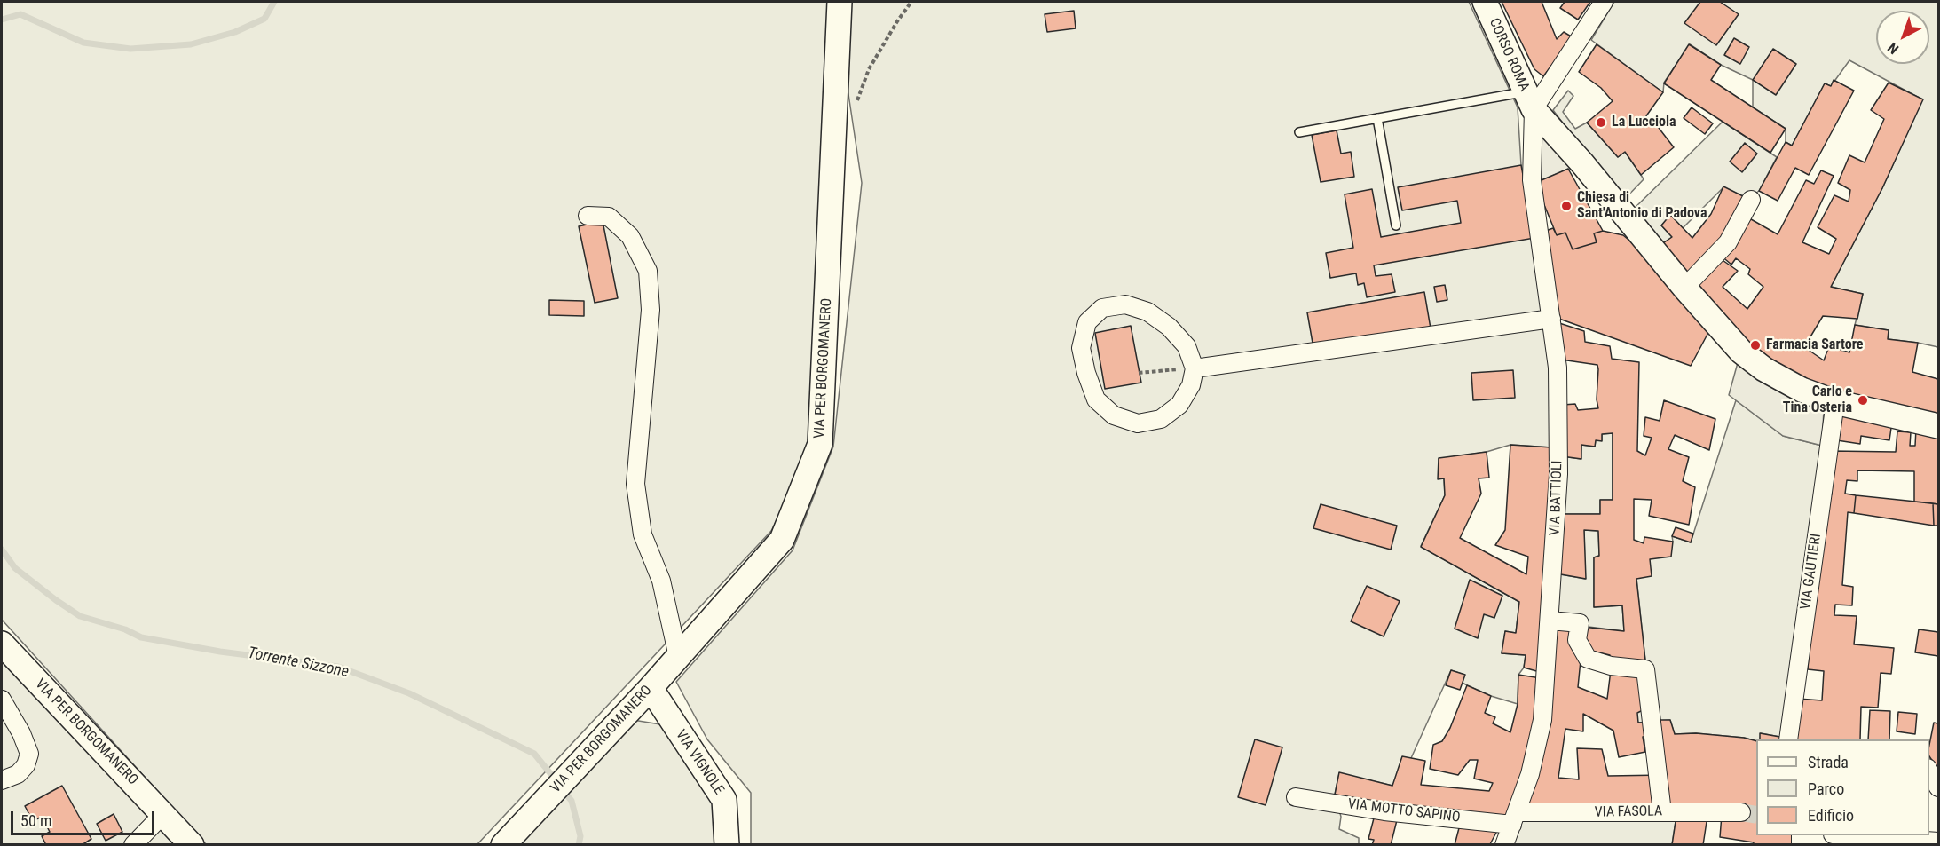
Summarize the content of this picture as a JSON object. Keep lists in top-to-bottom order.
{
  "streets": {
    "main road": ["CORSO ROMA", "VIA PER BORGOMANERO", "VIA VIGNOLE"],
    "street": [
      "VIA BATTIOLI",
      "VIA GAUTIERI",
      "VIA MOTTO SAPINO",
      "VIA FASOLA"
    ]
  },
  "crossings": [
    ["CORSO ROMA", "VIA BATTIOLI"],
    ["CORSO ROMA", "VIA GAUTIERI"],
    ["VIA PER BORGOMANERO", "VIA VIGNOLE"],
    ["VIA BATTIOLI", "VIA MOTTO SAPINO"],
    ["VIA BATTIOLI", "VIA FASOLA"],
    ["VIA MOTTO SAPINO", "VIA FASOLA"]
  ],
  "water": ["Torrente Sizzone"],
  "places": [
    "La Lucciola",
    "Chiesa di Sant'Antonio di Padova",
    "Farmacia Sartore",
    "Carlo e Tina Osteria"
  ],
  "legend": ["Strada", "Parco", "Edificio"],
  "scale_bar": "50 m",
  "north": "bottom left"
}
